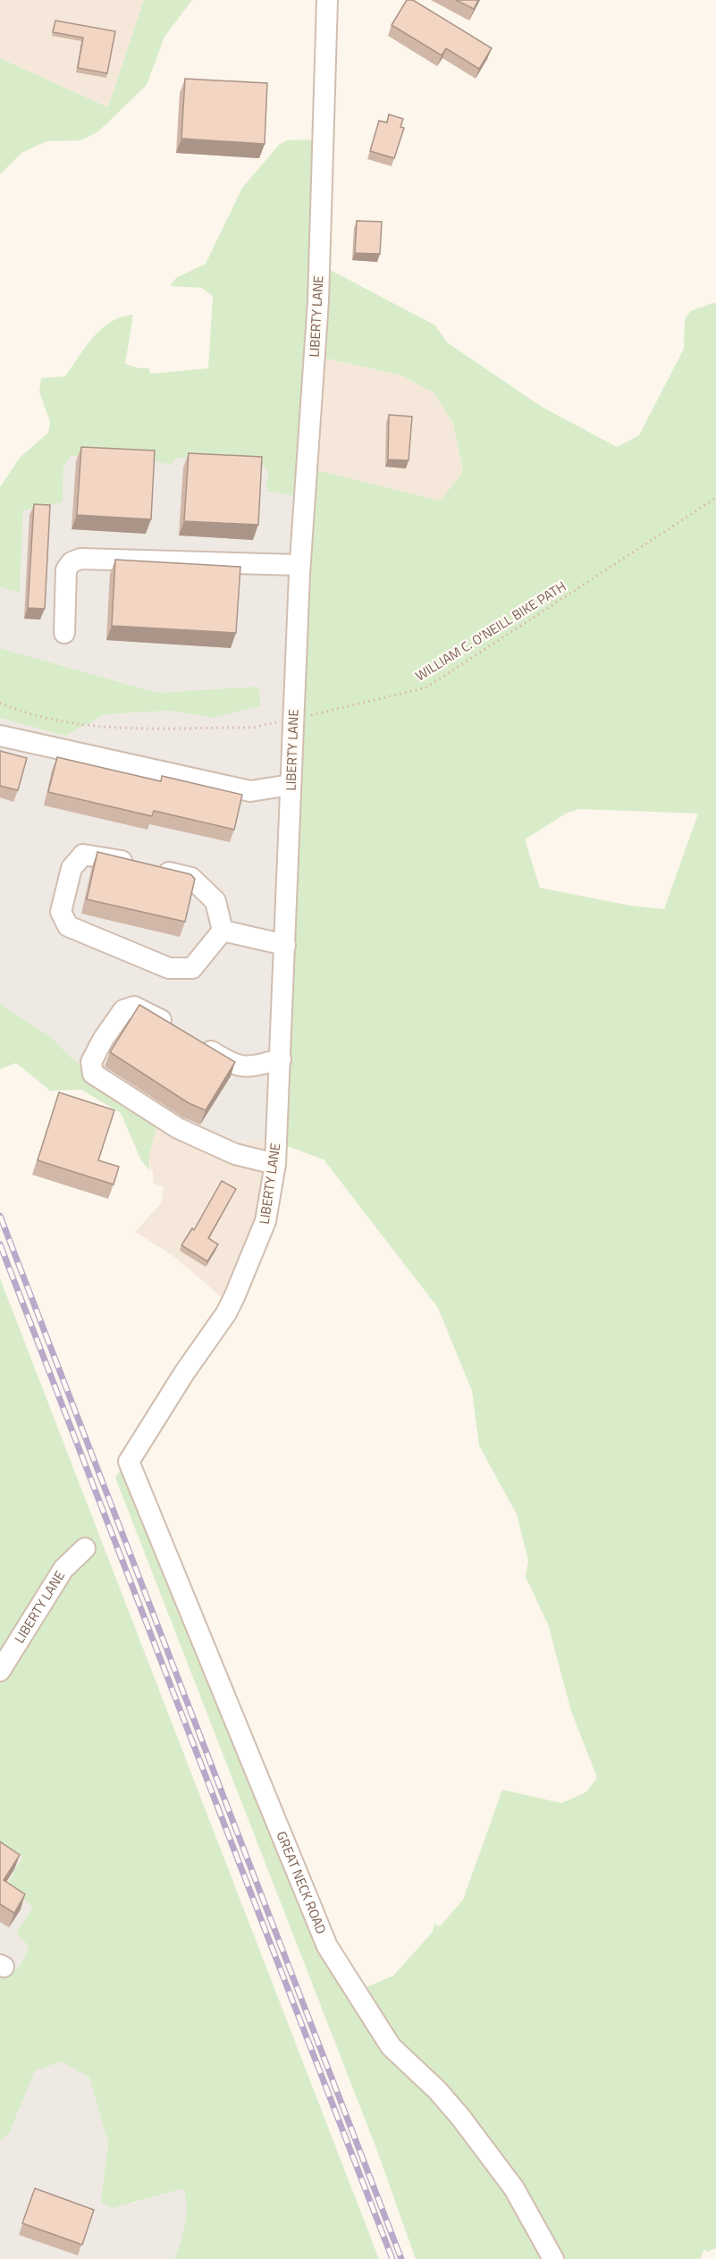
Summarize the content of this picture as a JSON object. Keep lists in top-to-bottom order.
{
  "streets": {
    "street": ["LIBERTY LANE", "GREAT NECK ROAD"],
    "path": ["WILLIAM C. O'NEILL BIKE PATH"]
  },
  "crossings": [
    ["LIBERTY LANE", "WILLIAM C. O'NEILL BIKE PATH"],
    ["LIBERTY LANE", "GREAT NECK ROAD"]
  ]
}
